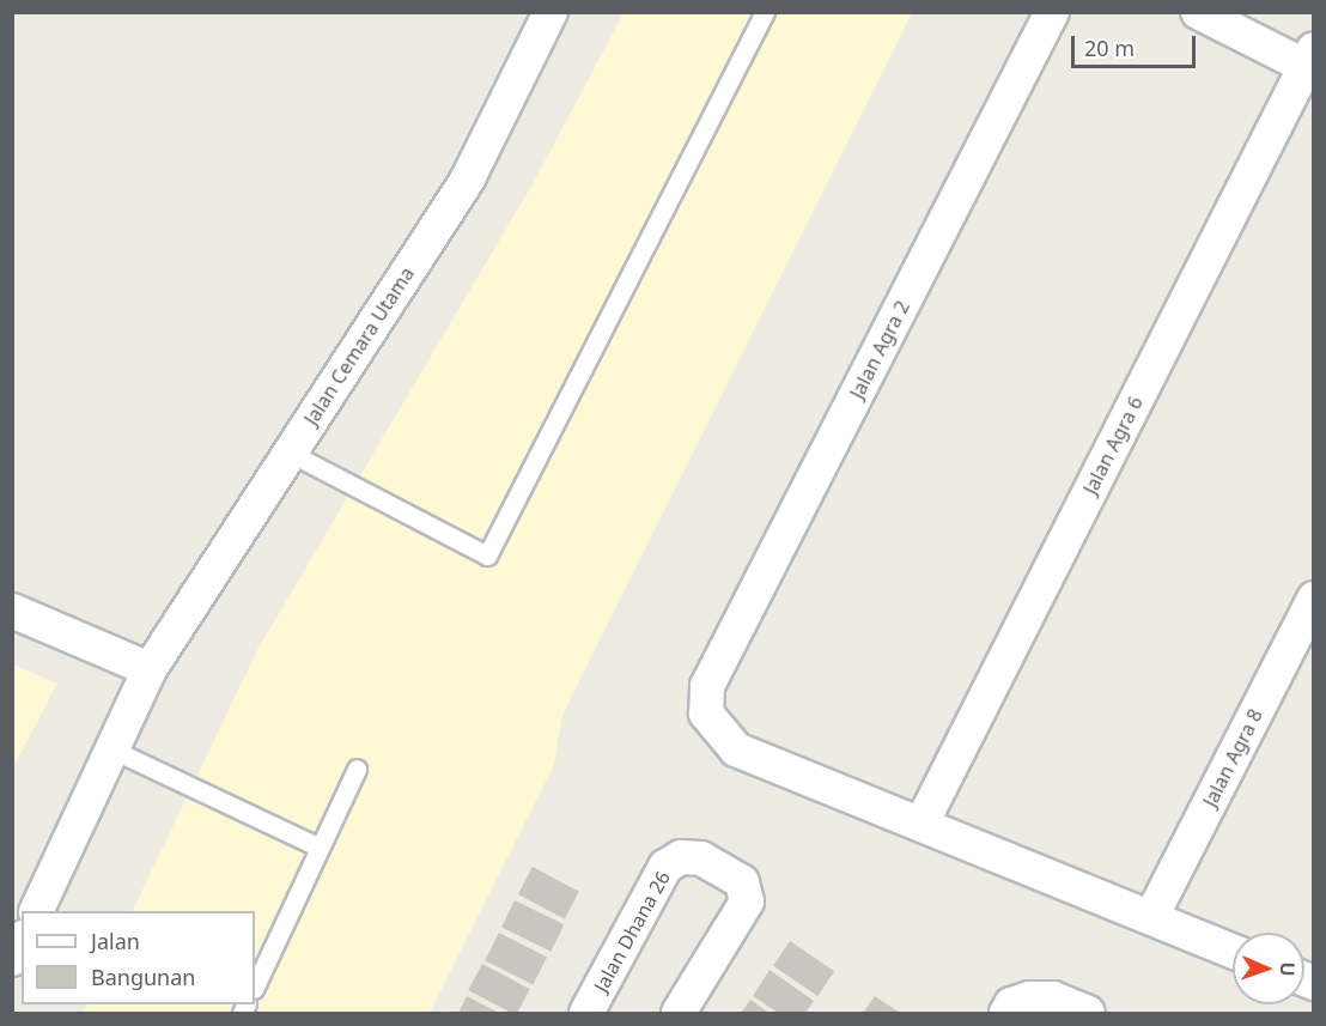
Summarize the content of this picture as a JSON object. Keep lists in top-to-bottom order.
{
  "streets": {
    "street": [
      "Jalan Cemara Utama",
      "Jalan Agra 2",
      "Jalan Agra 6",
      "Jalan Agra 8",
      "Jalan Dhana 26"
    ]
  },
  "crossings": [
    ["Jalan Agra 2", "Jalan Agra 6"]
  ],
  "legend": ["Jalan", "Bangunan"],
  "scale_bar": "20 m",
  "north": "right"
}
